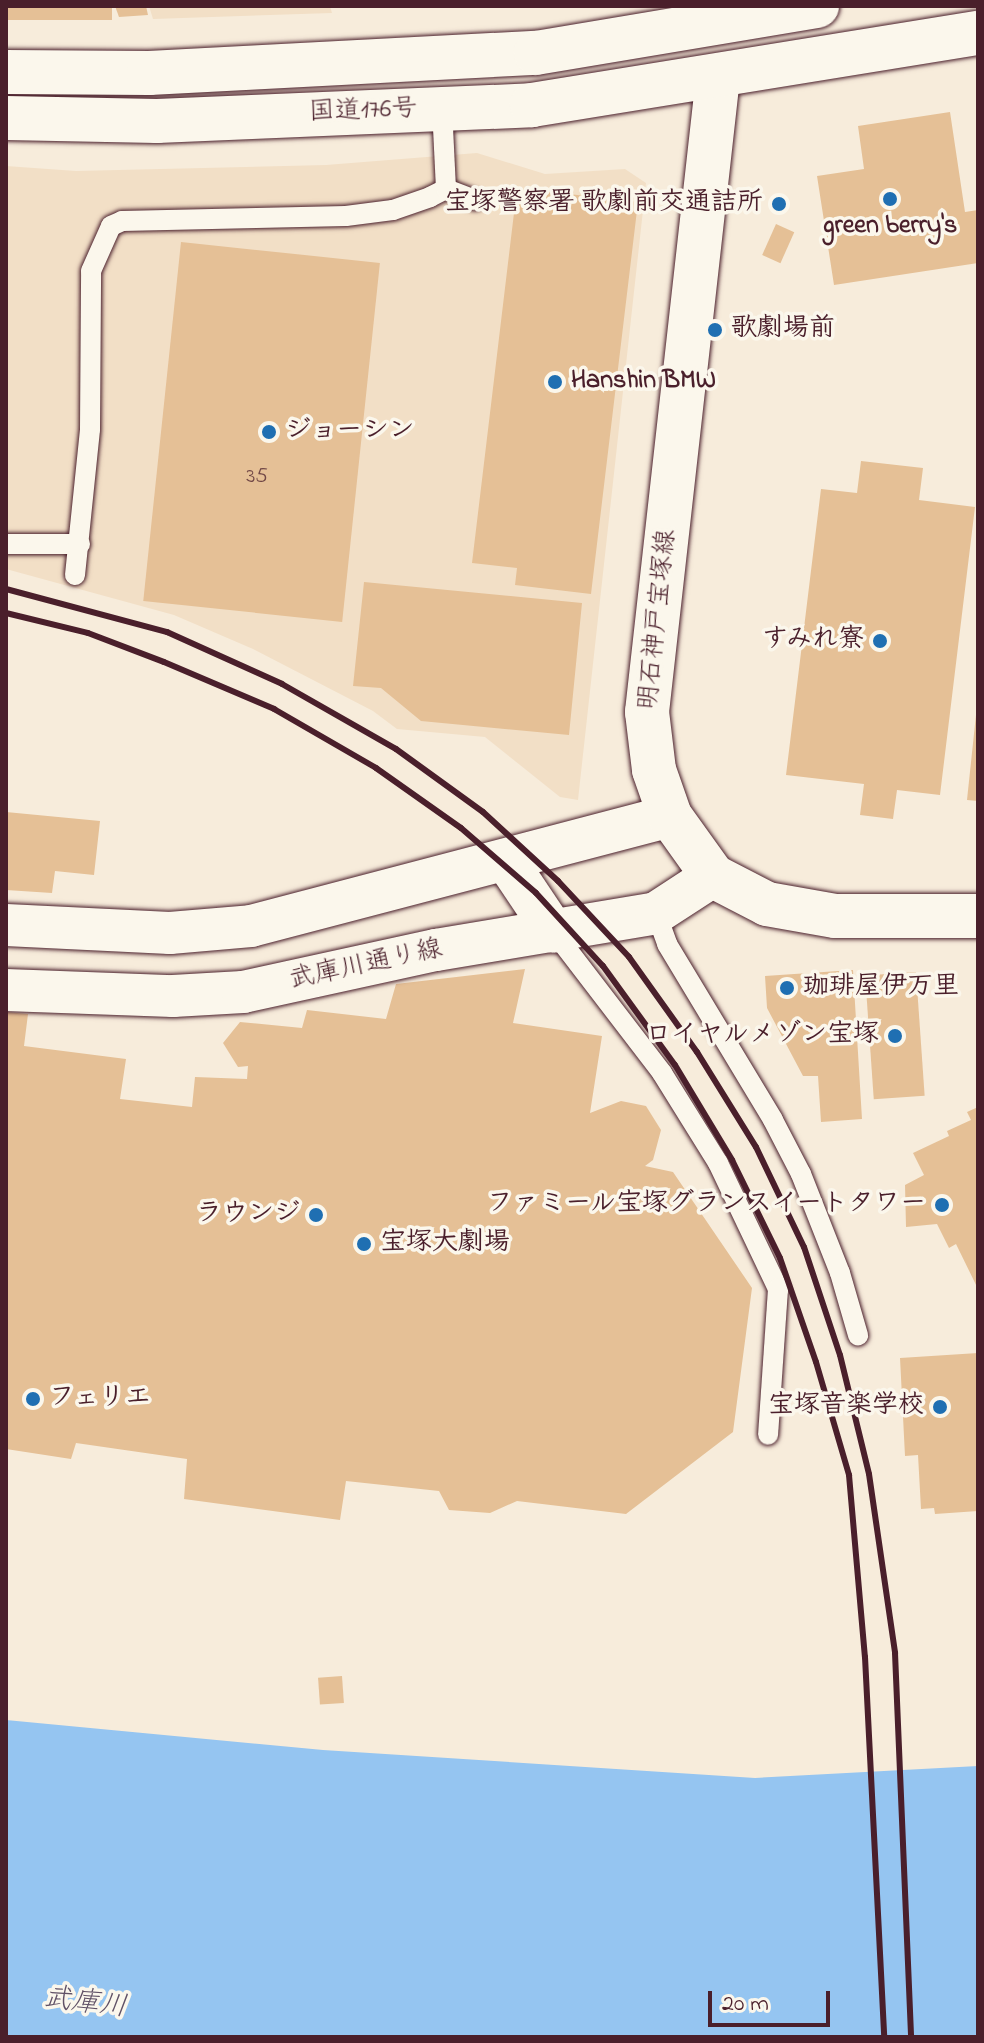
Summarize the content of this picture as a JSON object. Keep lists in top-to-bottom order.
{
  "streets": {
    "main road": ["国道176号", "明石神戸宝塚線"],
    "street": ["武庫川通り線"]
  },
  "crossings": [
    ["国道176号", "明石神戸宝塚線"],
    ["明石神戸宝塚線", "武庫川通り線"]
  ],
  "water": ["武庫川"],
  "places": [
    "green berry's",
    "宝塚警察署 歌劇前交通詰所",
    "歌劇場前",
    "Hanshin BMW",
    "ジョーシン",
    "すみれ寮",
    "珈琲屋伊万里",
    "ロイヤルメゾン宝塚",
    "ファミール宝塚グランスイートタワー",
    "ラウンジ",
    "宝塚大劇場",
    "フェリエ",
    "宝塚音楽学校"
  ],
  "house_numbers": ["35"],
  "scale_bar": "20 m"
}
